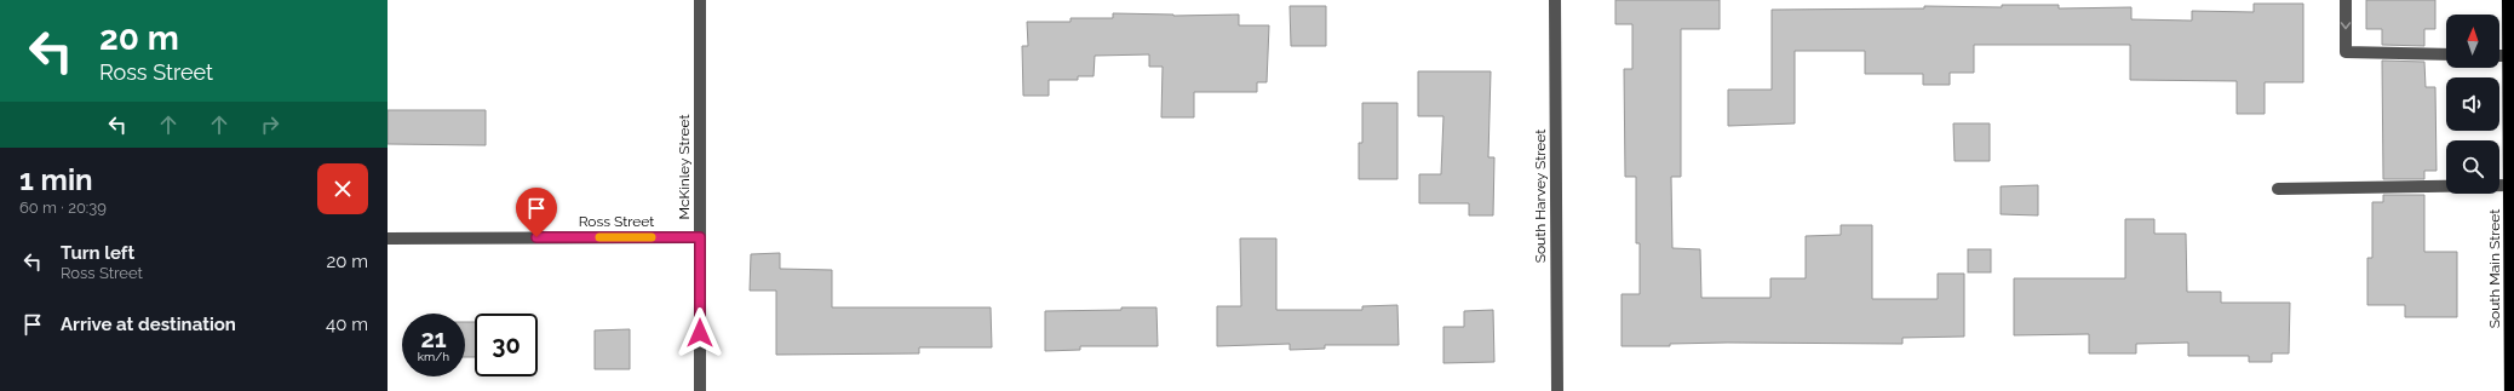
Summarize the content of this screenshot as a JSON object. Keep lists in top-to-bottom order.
{
  "streets": {
    "main road": ["South Main Street"],
    "street": ["McKinley Street", "South Harvey Street", "Ross Street"]
  },
  "crossings": [
    ["McKinley Street", "Ross Street"]
  ],
  "north": "top",
  "page": {
    "turn": ["20 m", "Ross Street"],
    "heading": ["1 min", "60 m · 20:39"],
    "list": [
      {
        "name": "Turn left",
        "note": "Ross Street",
        "value": "20 m"
      },
      {
        "name": "Arrive at destination",
        "value": "40 m"
      }
    ],
    "speed": "21 km/h",
    "limit": "30"
  }
}
